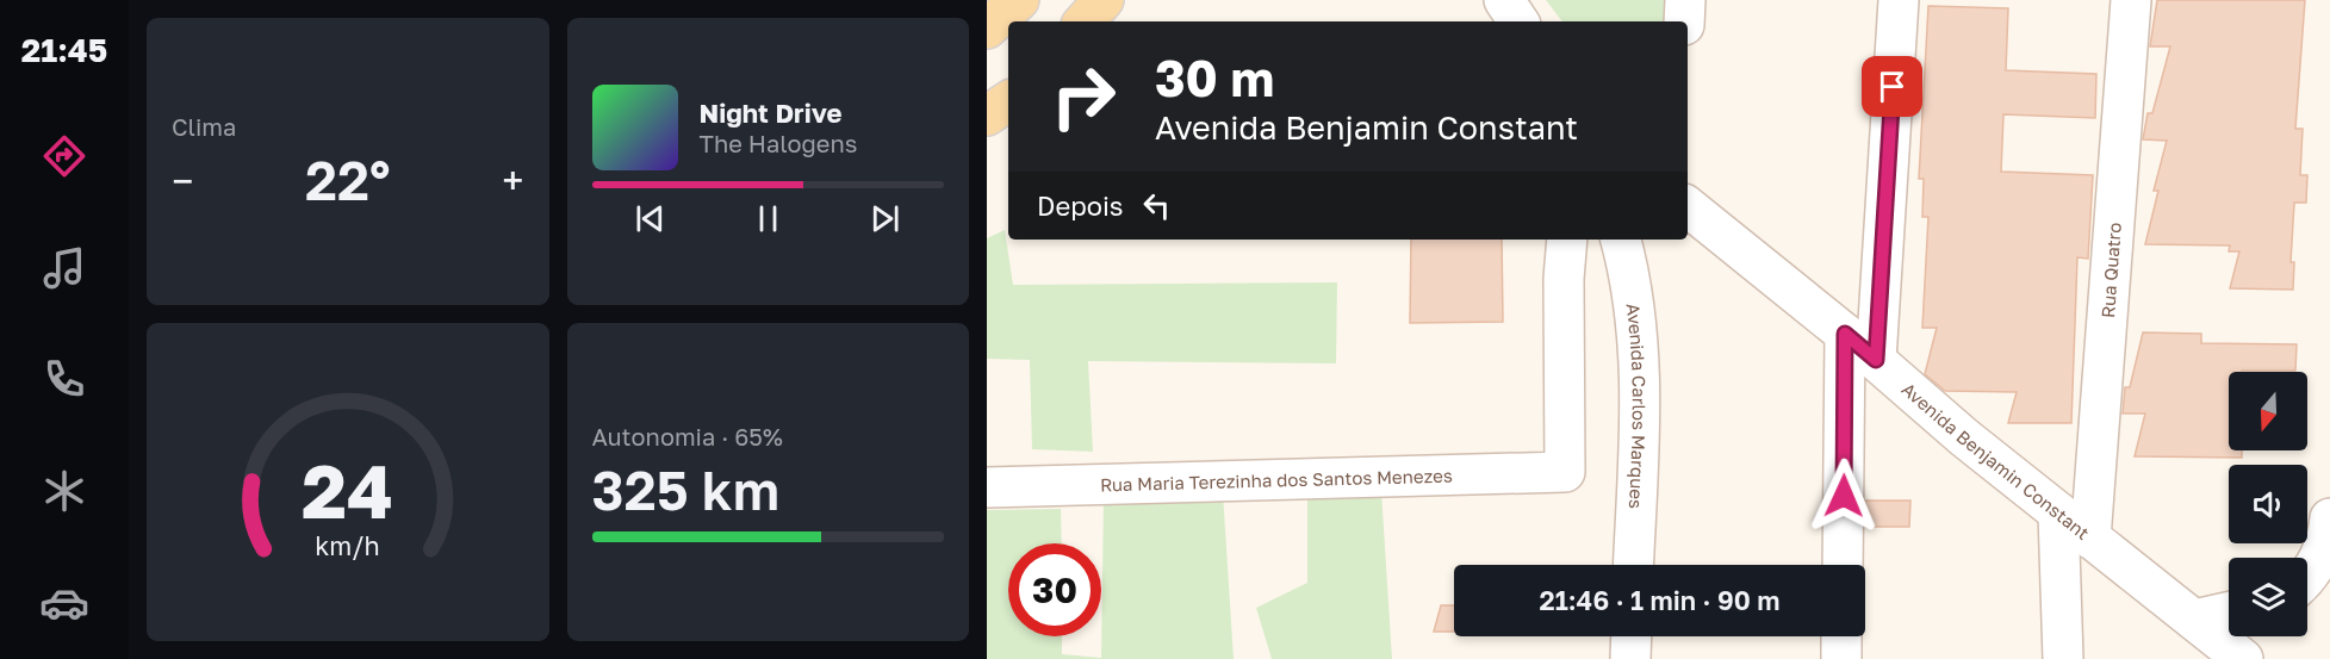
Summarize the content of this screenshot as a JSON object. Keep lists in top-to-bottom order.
{
  "streets": {
    "street": [
      "Rua Quatro",
      "Avenida Carlos Marques",
      "Avenida Benjamin Constant",
      "Rua Maria Terezinha dos Santos Menezes"
    ]
  },
  "crossings": [
    ["Rua Quatro", "Avenida Benjamin Constant"]
  ],
  "north": "bottom",
  "page": {
    "tabs": "21:45",
    "tile": [
      "Clima",
      ["Autonomia · 65%", "325 km"]
    ],
    "turn": ["30 m", "Avenida Benjamin Constant"],
    "song": ["Night Drive", "The Halogens"],
    "heat": ["−", "22°", "+"],
    "then": "Depois",
    "limit": "30",
    "trip": "21:46 · 1 min · 90 m",
    "gauge": ["24", "km/h"]
  }
}
